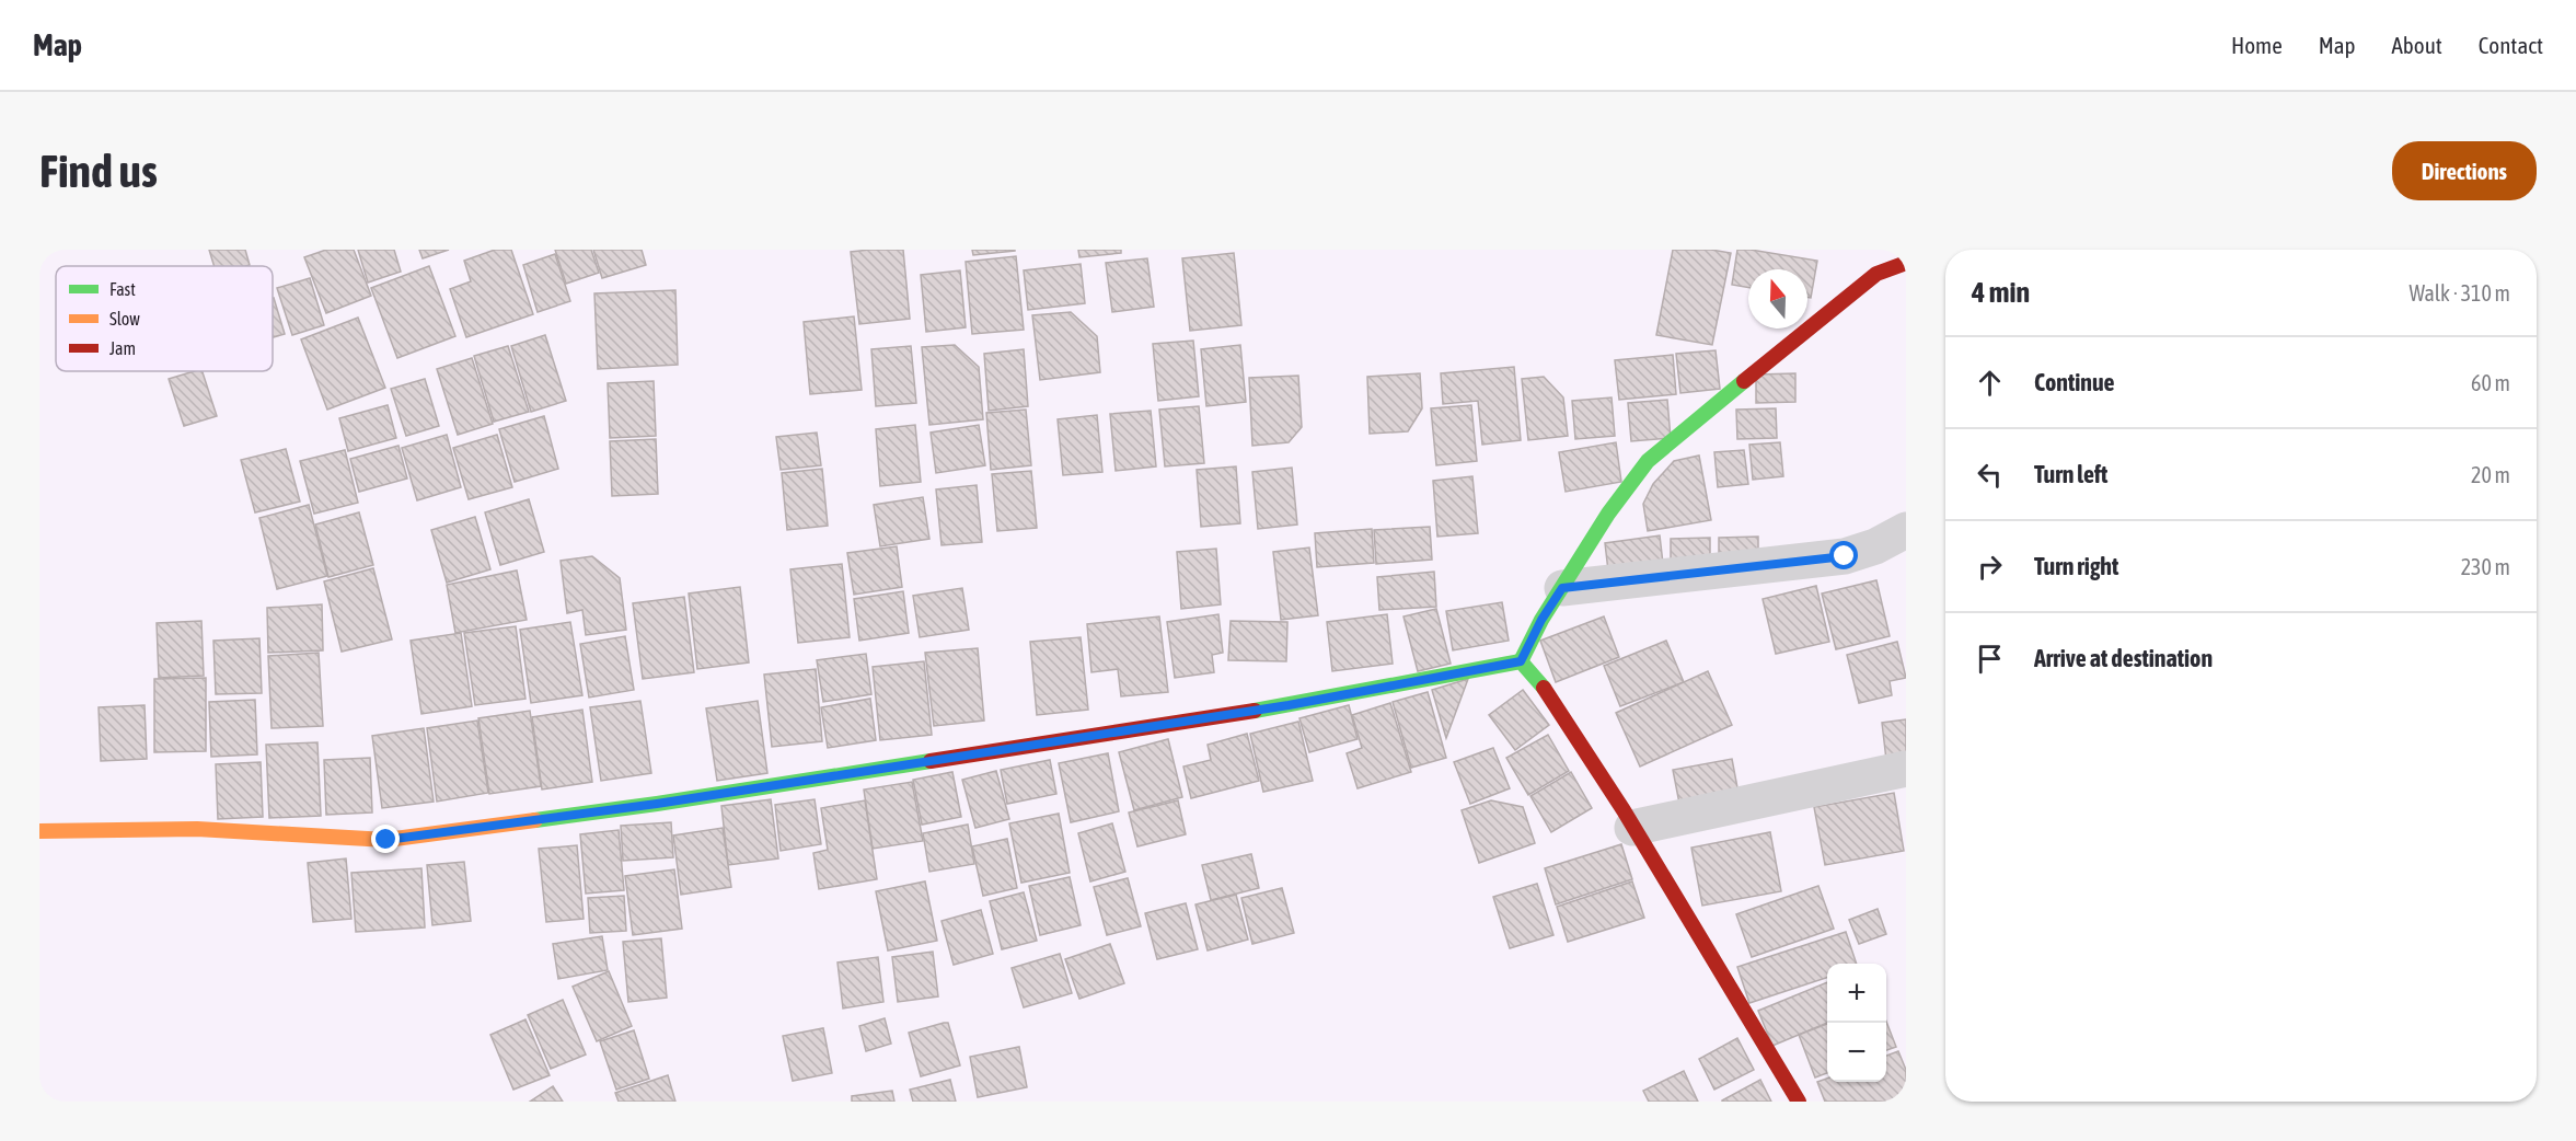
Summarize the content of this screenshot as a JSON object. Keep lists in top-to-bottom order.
{
  "legend": ["Fast", "Slow", "Jam"],
  "north": "top",
  "page": {
    "header": "Map",
    "nav": [
      "Home",
      "Map",
      "About",
      "Contact"
    ],
    "buttons": "Directions",
    "title": "Find us",
    "heading": ["4 min", "Walk · 310 m"],
    "list": [
      ["Continue", "60 m"],
      ["Turn left", "20 m"],
      ["Turn right", "230 m"],
      "Arrive at destination"
    ],
    "map_buttons": ["+", "−"]
  }
}
